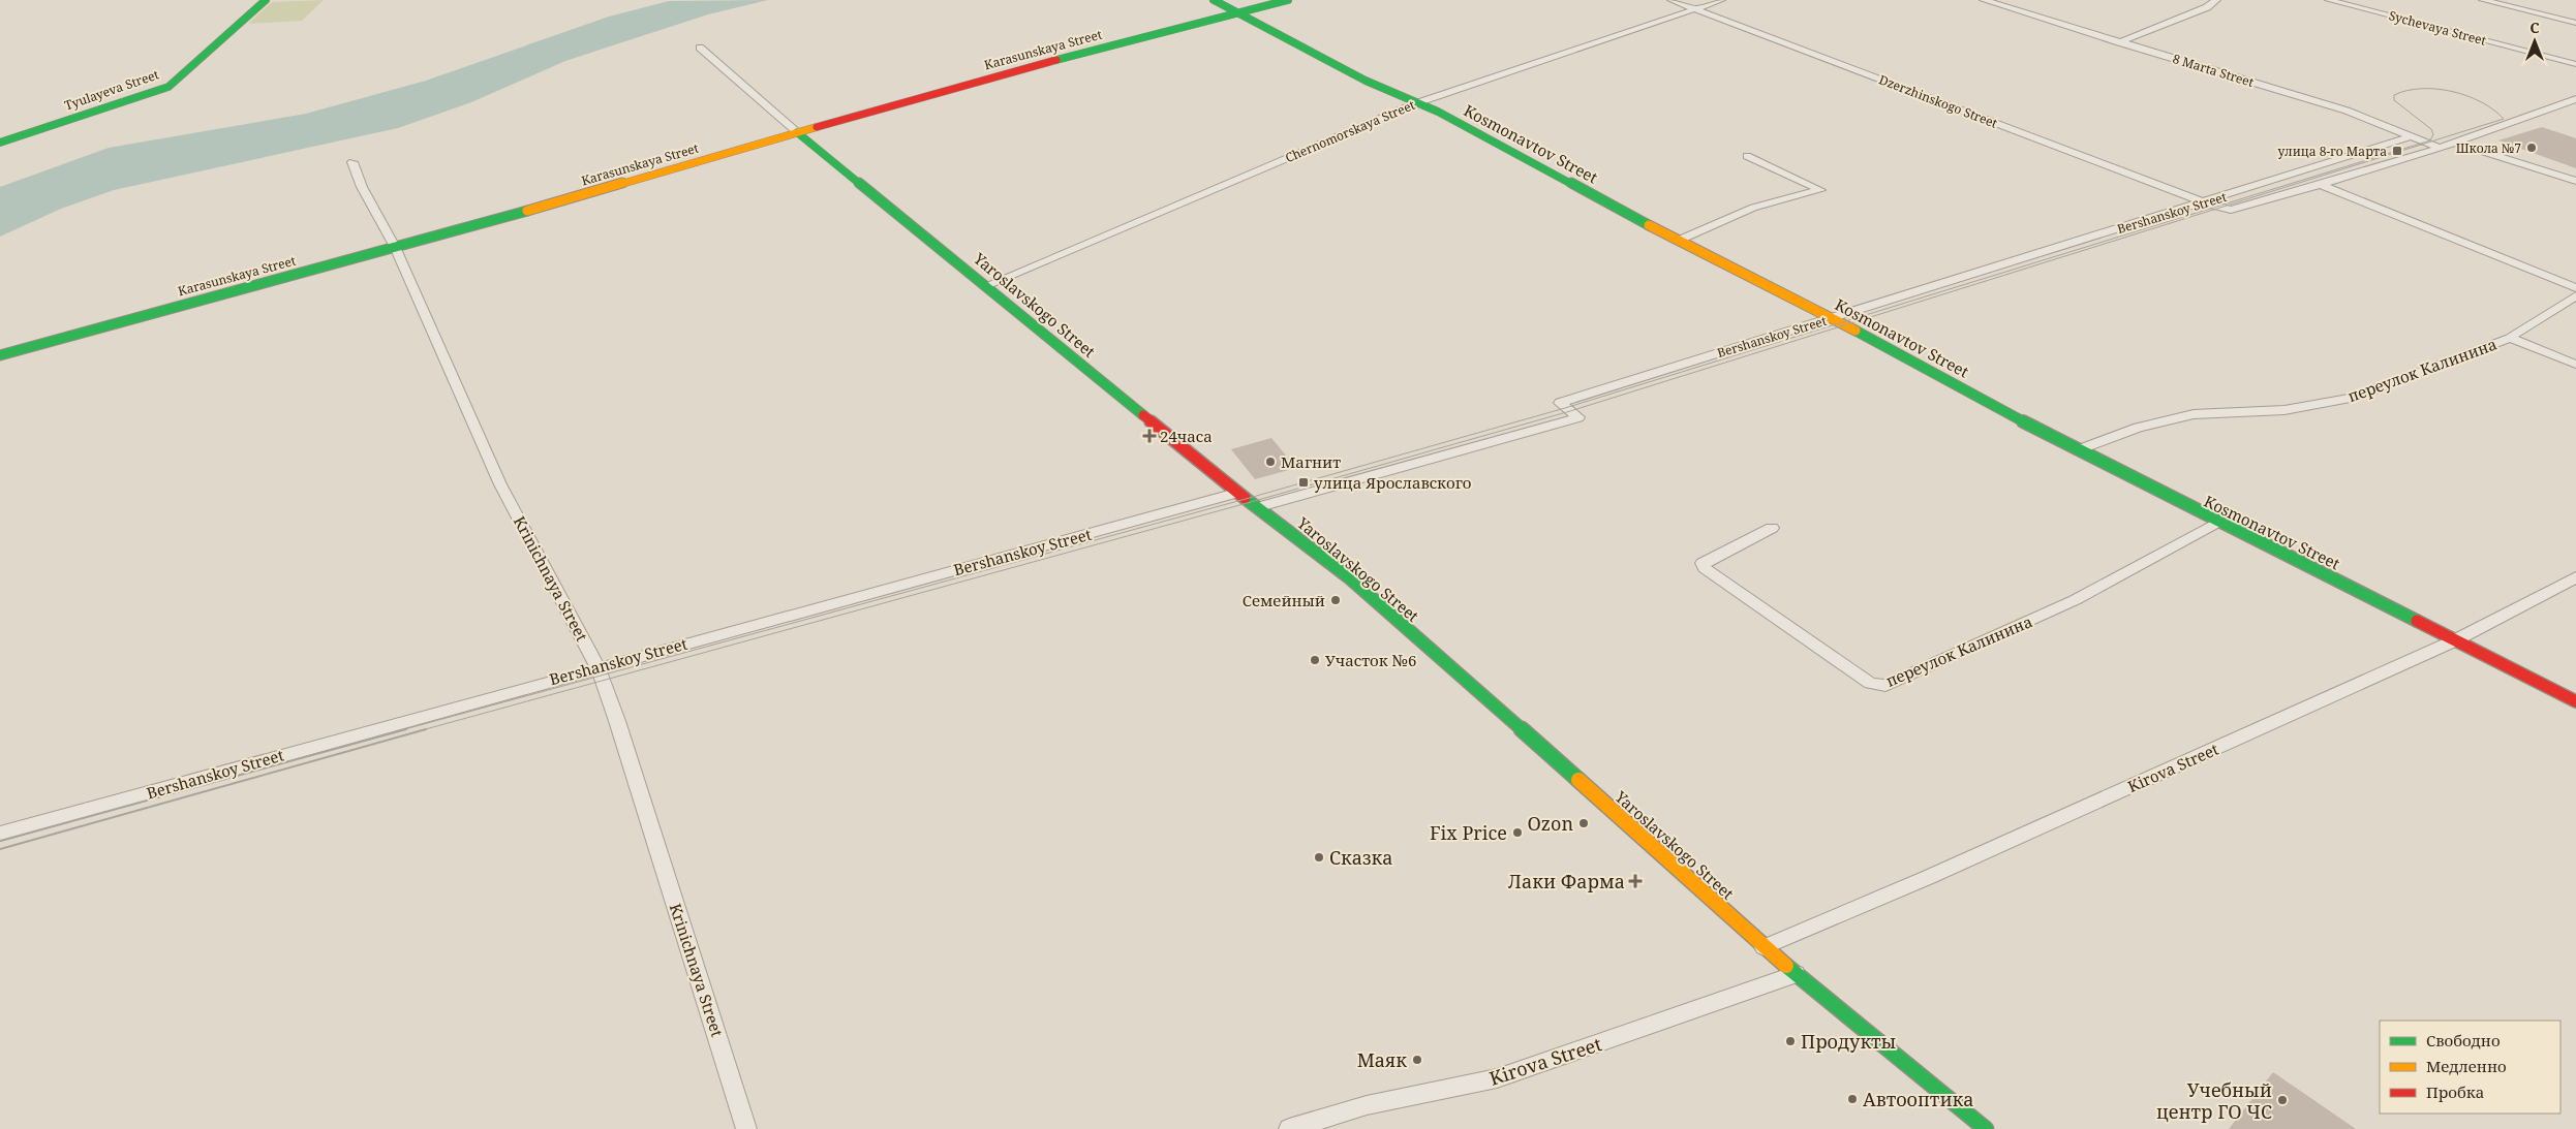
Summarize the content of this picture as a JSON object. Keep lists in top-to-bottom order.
{
  "streets": {
    "street": [
      "Sychevaya Street",
      "Karasunskaya Street",
      "8 Marta Street",
      "Tyulayeva Street",
      "Dzerzhinskogo Street",
      "Chernomorskaya Street",
      "Kosmonavtov Street",
      "Bershanskoy Street",
      "Yaroslavskogo Street",
      "переулок Калинина",
      "Krinichnaya Street",
      "Kirova Street"
    ]
  },
  "crossings": [
    ["Karasunskaya Street", "Kosmonavtov Street"],
    ["Karasunskaya Street", "Yaroslavskogo Street"],
    ["Karasunskaya Street", "Krinichnaya Street"],
    ["8 Marta Street", "Dzerzhinskogo Street"],
    ["8 Marta Street", "Bershanskoy Street"],
    ["Dzerzhinskogo Street", "Chernomorskaya Street"],
    ["Dzerzhinskogo Street", "Bershanskoy Street"],
    ["Chernomorskaya Street", "Kosmonavtov Street"],
    ["Chernomorskaya Street", "Yaroslavskogo Street"],
    ["Kosmonavtov Street", "Bershanskoy Street"],
    ["Kosmonavtov Street", "переулок Калинина"],
    ["Kosmonavtov Street", "Kirova Street"],
    ["Bershanskoy Street", "Yaroslavskogo Street"],
    ["Bershanskoy Street", "Krinichnaya Street"],
    ["Yaroslavskogo Street", "Kirova Street"]
  ],
  "places": {
    "other": [
      "Школа №7",
      "Магнит",
      "Семейный",
      "Участок №6",
      "Ozon",
      "Fix Price",
      "Сказка",
      "Продукты",
      "Маяк",
      "Автооптика",
      "Учебный центр ГО ЧС"
    ],
    "transit": ["улица 8-го Марта", "улица Ярославского"],
    "health": ["24часа", "Лаки Фарма"]
  },
  "legend": ["Свободно", "Медленно", "Пробка"],
  "north": "top"
}
